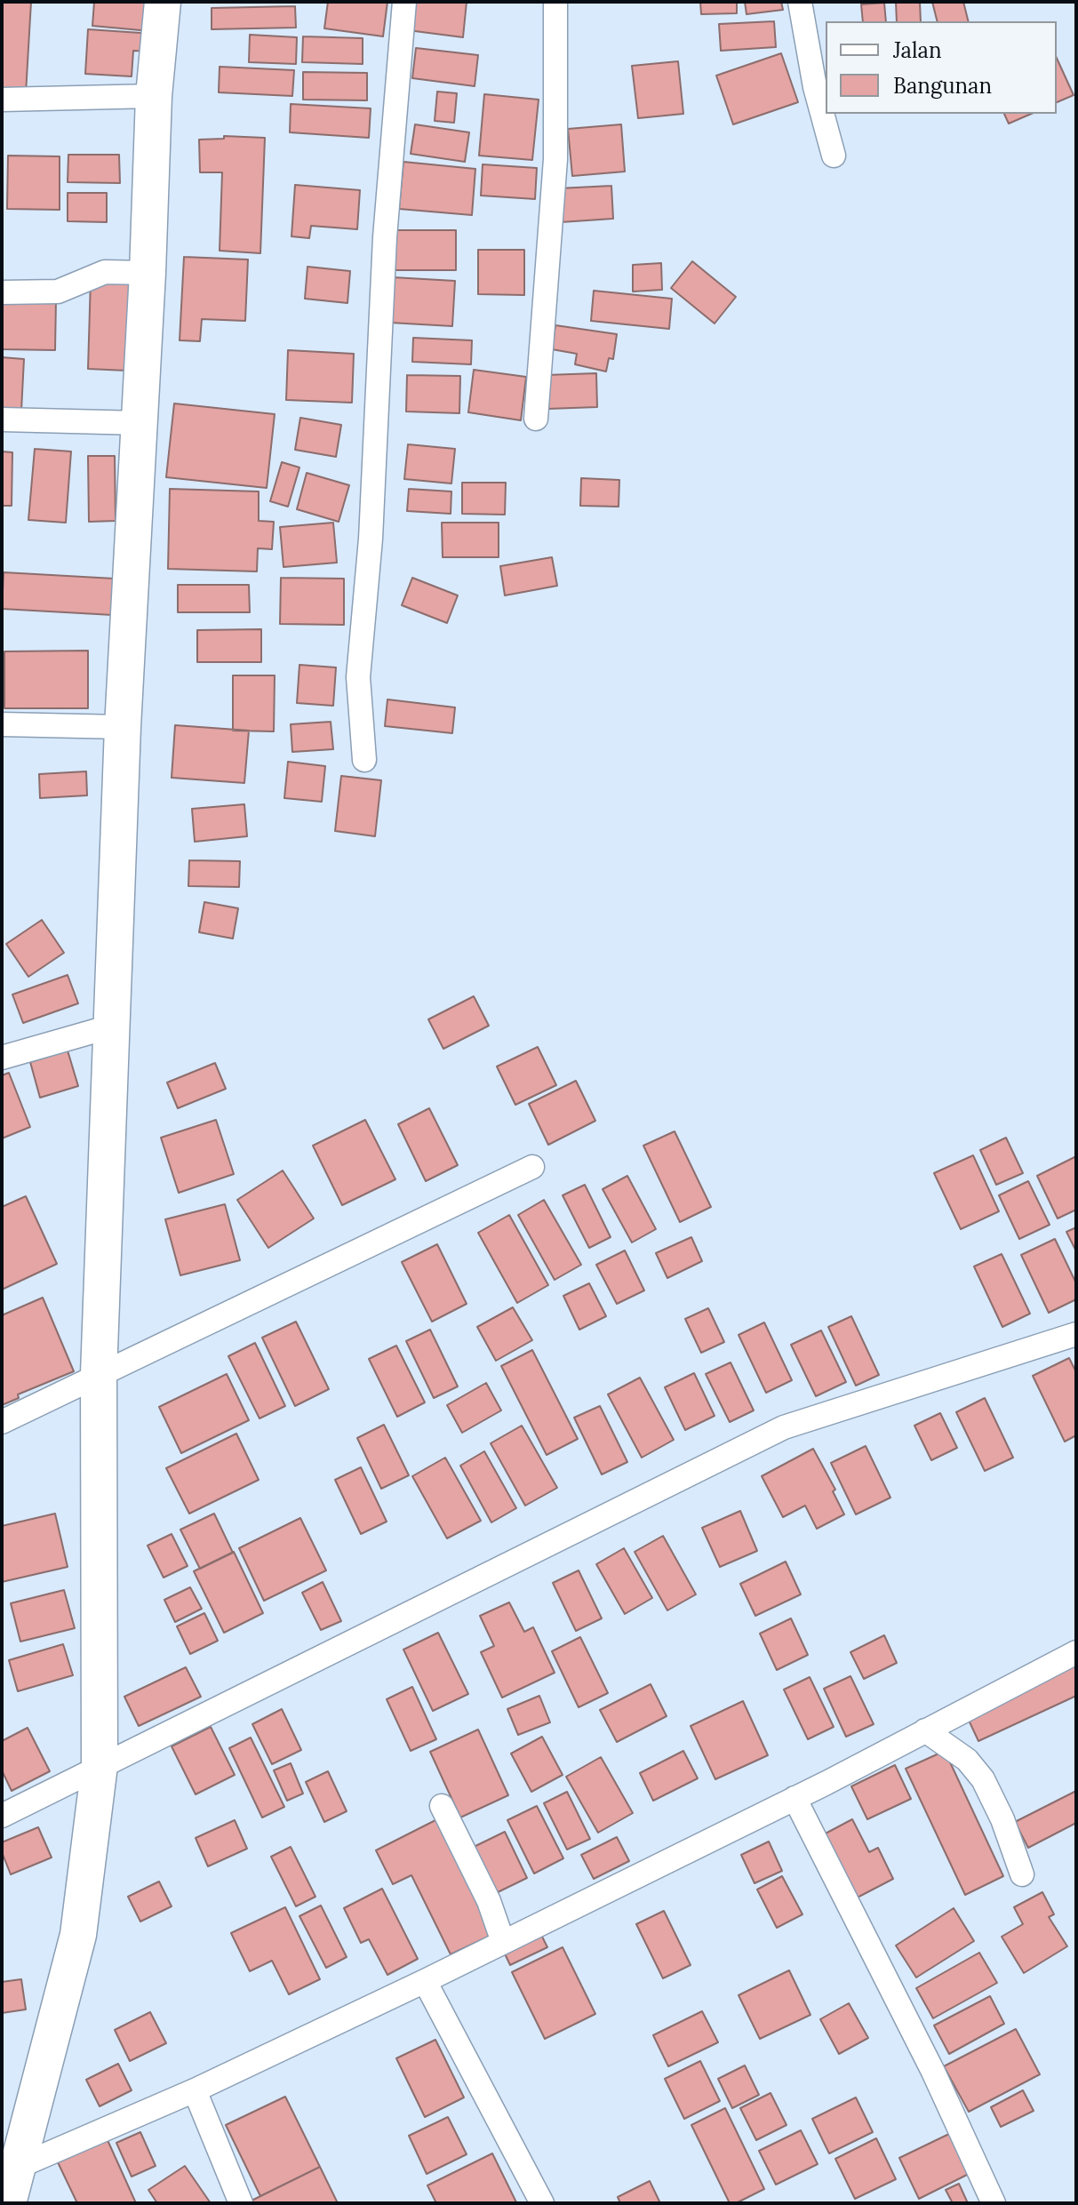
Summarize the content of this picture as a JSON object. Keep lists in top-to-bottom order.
{
  "legend": ["Jalan", "Bangunan"]
}
